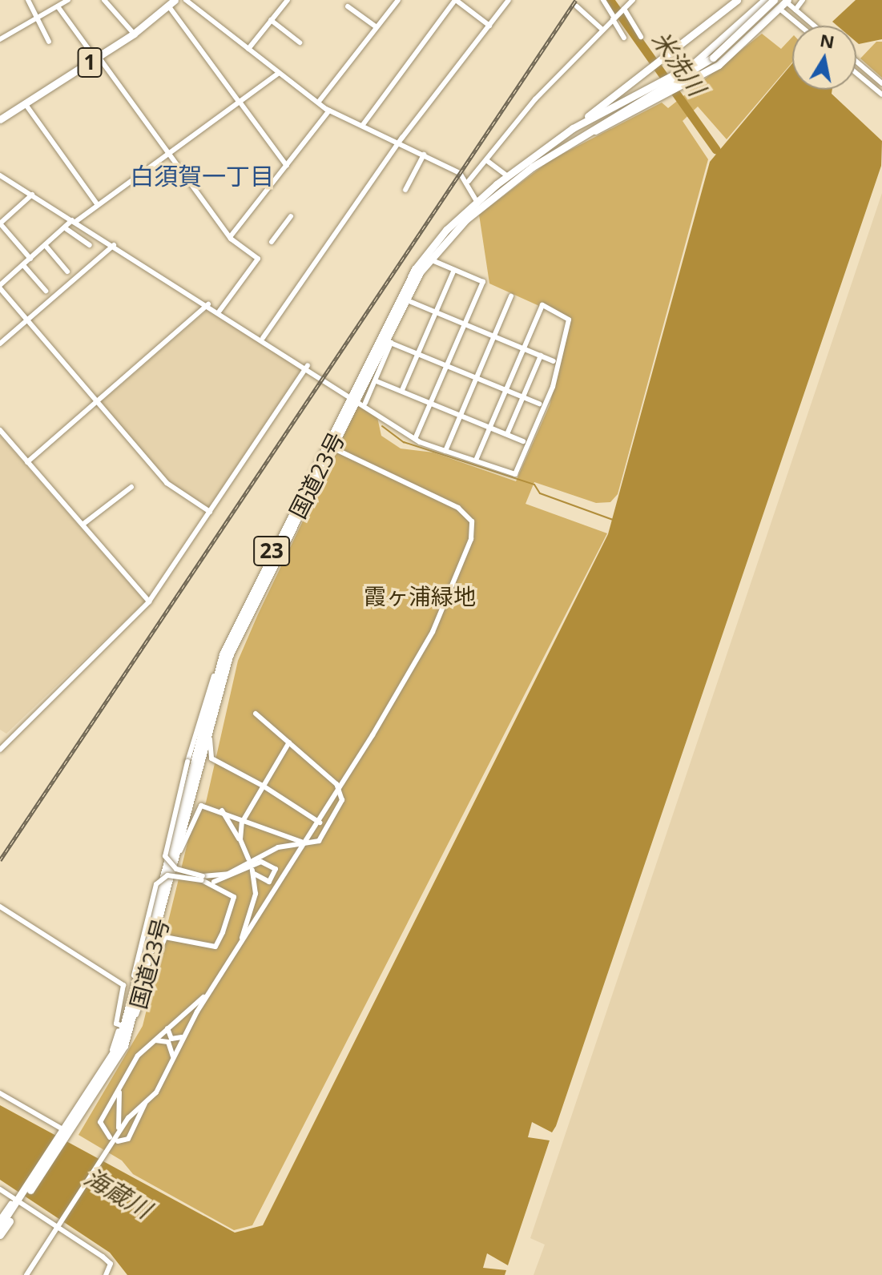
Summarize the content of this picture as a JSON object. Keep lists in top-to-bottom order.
{
  "streets": {
    "highway": ["1", "国道23号", "23"]
  },
  "districts": ["白須賀一丁目"],
  "water": ["米洗川", "海蔵川"],
  "parks": ["霞ヶ浦緑地"],
  "north": "top"
}
